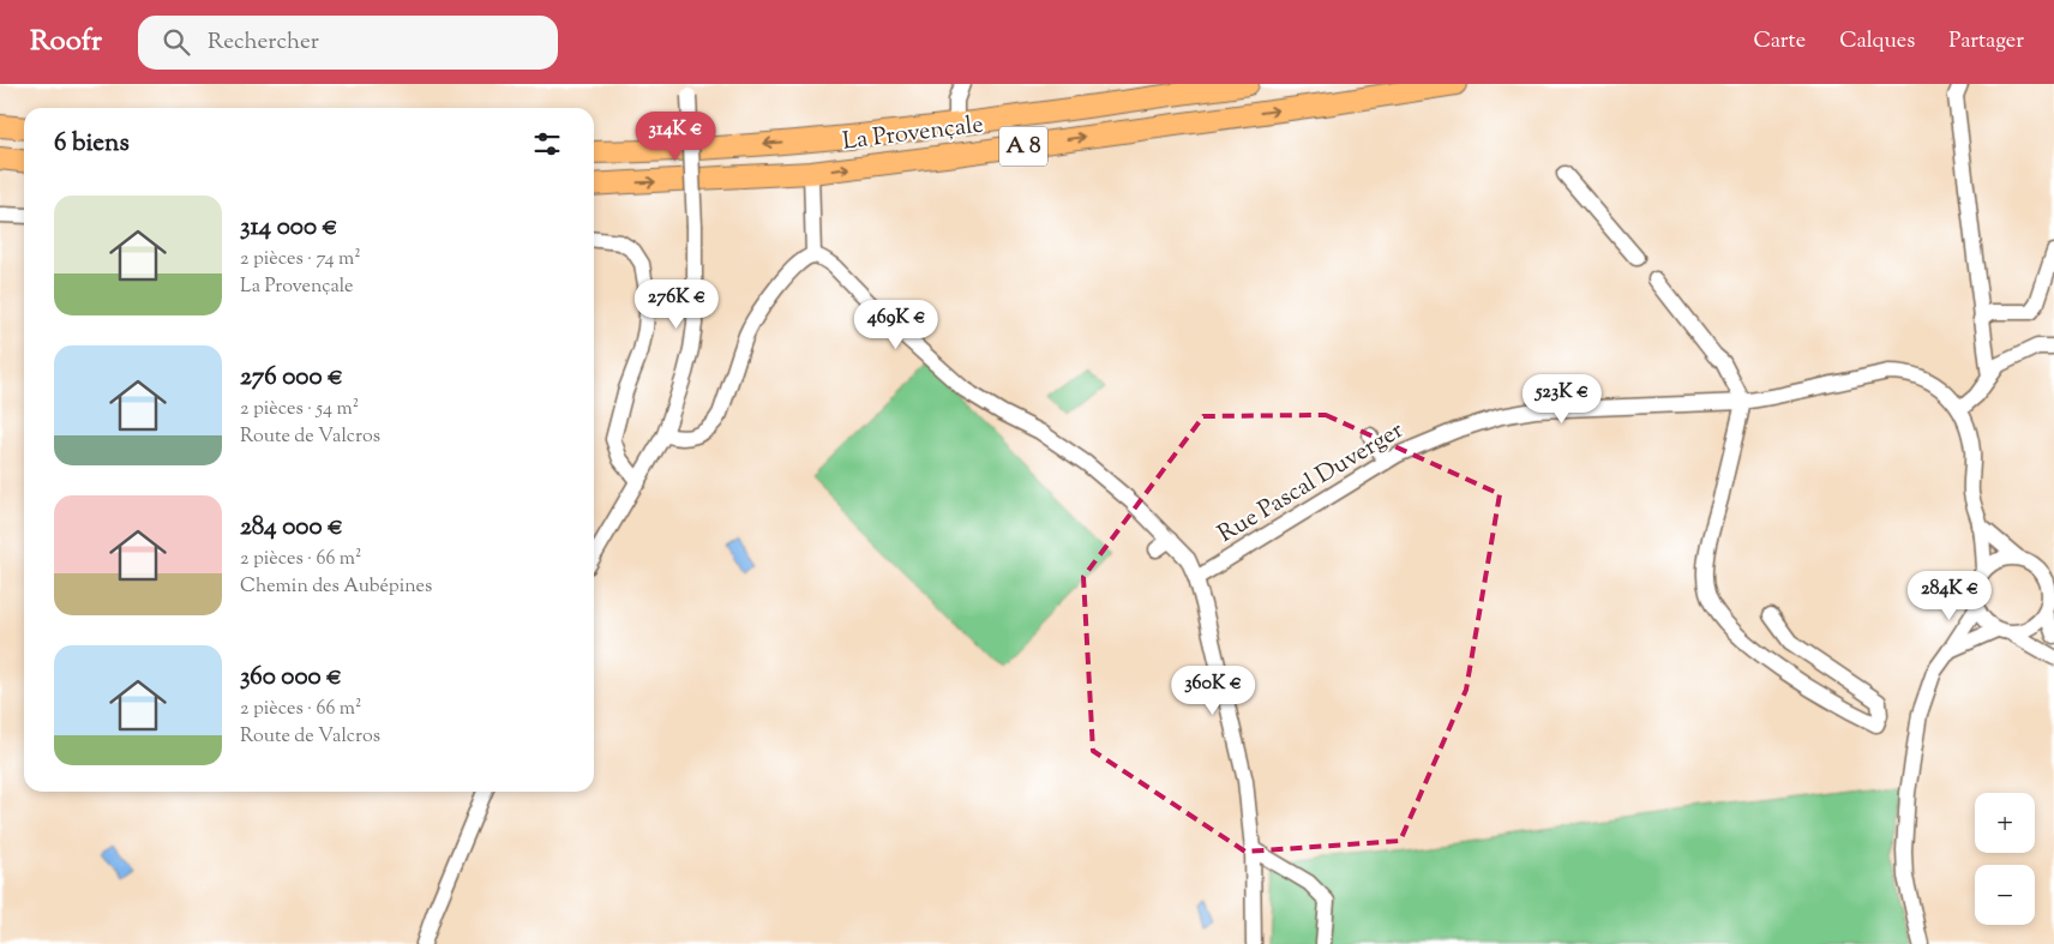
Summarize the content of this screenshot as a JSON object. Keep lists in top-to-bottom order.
{
  "streets": {
    "highway": ["La Provençale", "A 8"],
    "street": ["Rue Pascal Duverger"]
  },
  "page": {
    "header": "Roofr",
    "search": "Rechercher",
    "nav": ["Carte", "Calques", "Partager"],
    "heading": "6 biens",
    "price": [
      "314K €",
      "276K €",
      "469K €",
      "523K €",
      "284K €",
      "360K €"
    ],
    "list": [
      {
        "name": "314 000 €",
        "note": "2 pièces · 74 m² · La Provençale"
      },
      {
        "name": "276 000 €",
        "note": "2 pièces · 54 m² · Route de Valcros"
      },
      {
        "name": "284 000 €",
        "note": "2 pièces · 66 m² · Chemin des Aubépines"
      },
      {
        "name": "360 000 €",
        "note": "2 pièces · 66 m² · Route de Valcros"
      }
    ],
    "map_buttons": ["+", "−"]
  }
}
